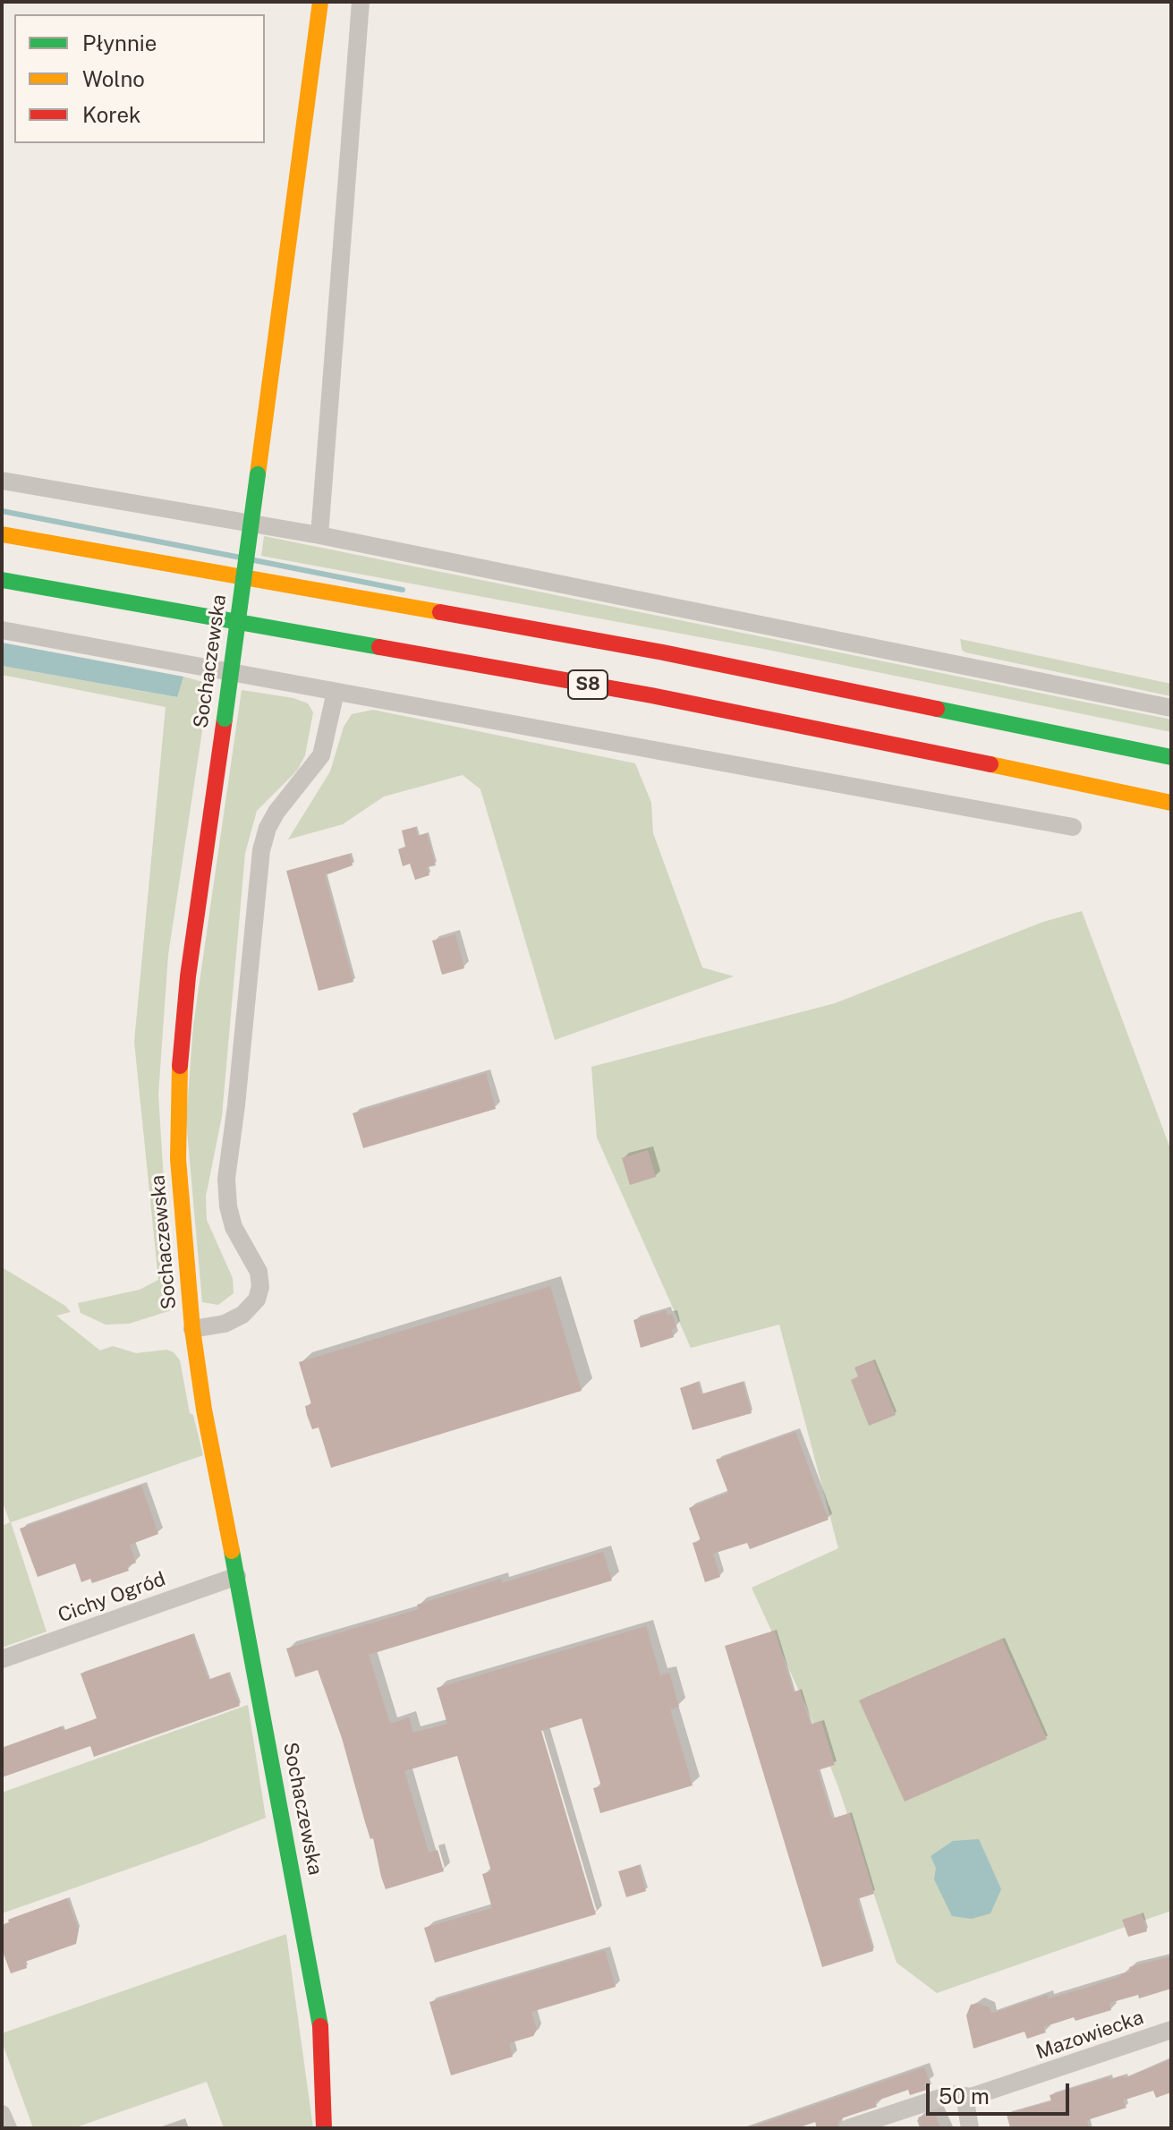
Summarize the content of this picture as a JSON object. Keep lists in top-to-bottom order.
{
  "streets": {
    "main road": ["Sochaczewska", "S8"],
    "street": ["Cichy Ogród", "Mazowiecka"]
  },
  "crossings": [
    ["Sochaczewska", "Cichy Ogród"]
  ],
  "legend": ["Płynnie", "Wolno", "Korek"],
  "scale_bar": "50 m"
}
